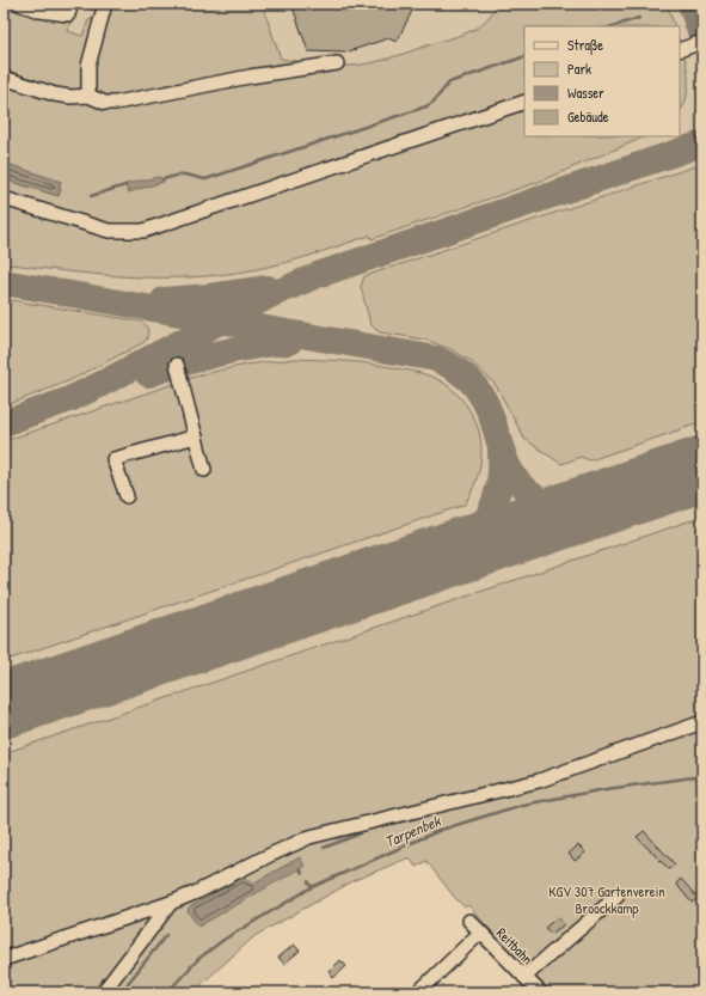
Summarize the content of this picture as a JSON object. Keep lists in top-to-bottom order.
{
  "streets": {
    "street": ["Reitbahn"]
  },
  "water": ["Tarpenbek"],
  "parks": ["KGV 307 Gartenverein Broockkamp"],
  "legend": [
    "Straße",
    "Park",
    "Wasser",
    "Gebäude"
  ]
}
